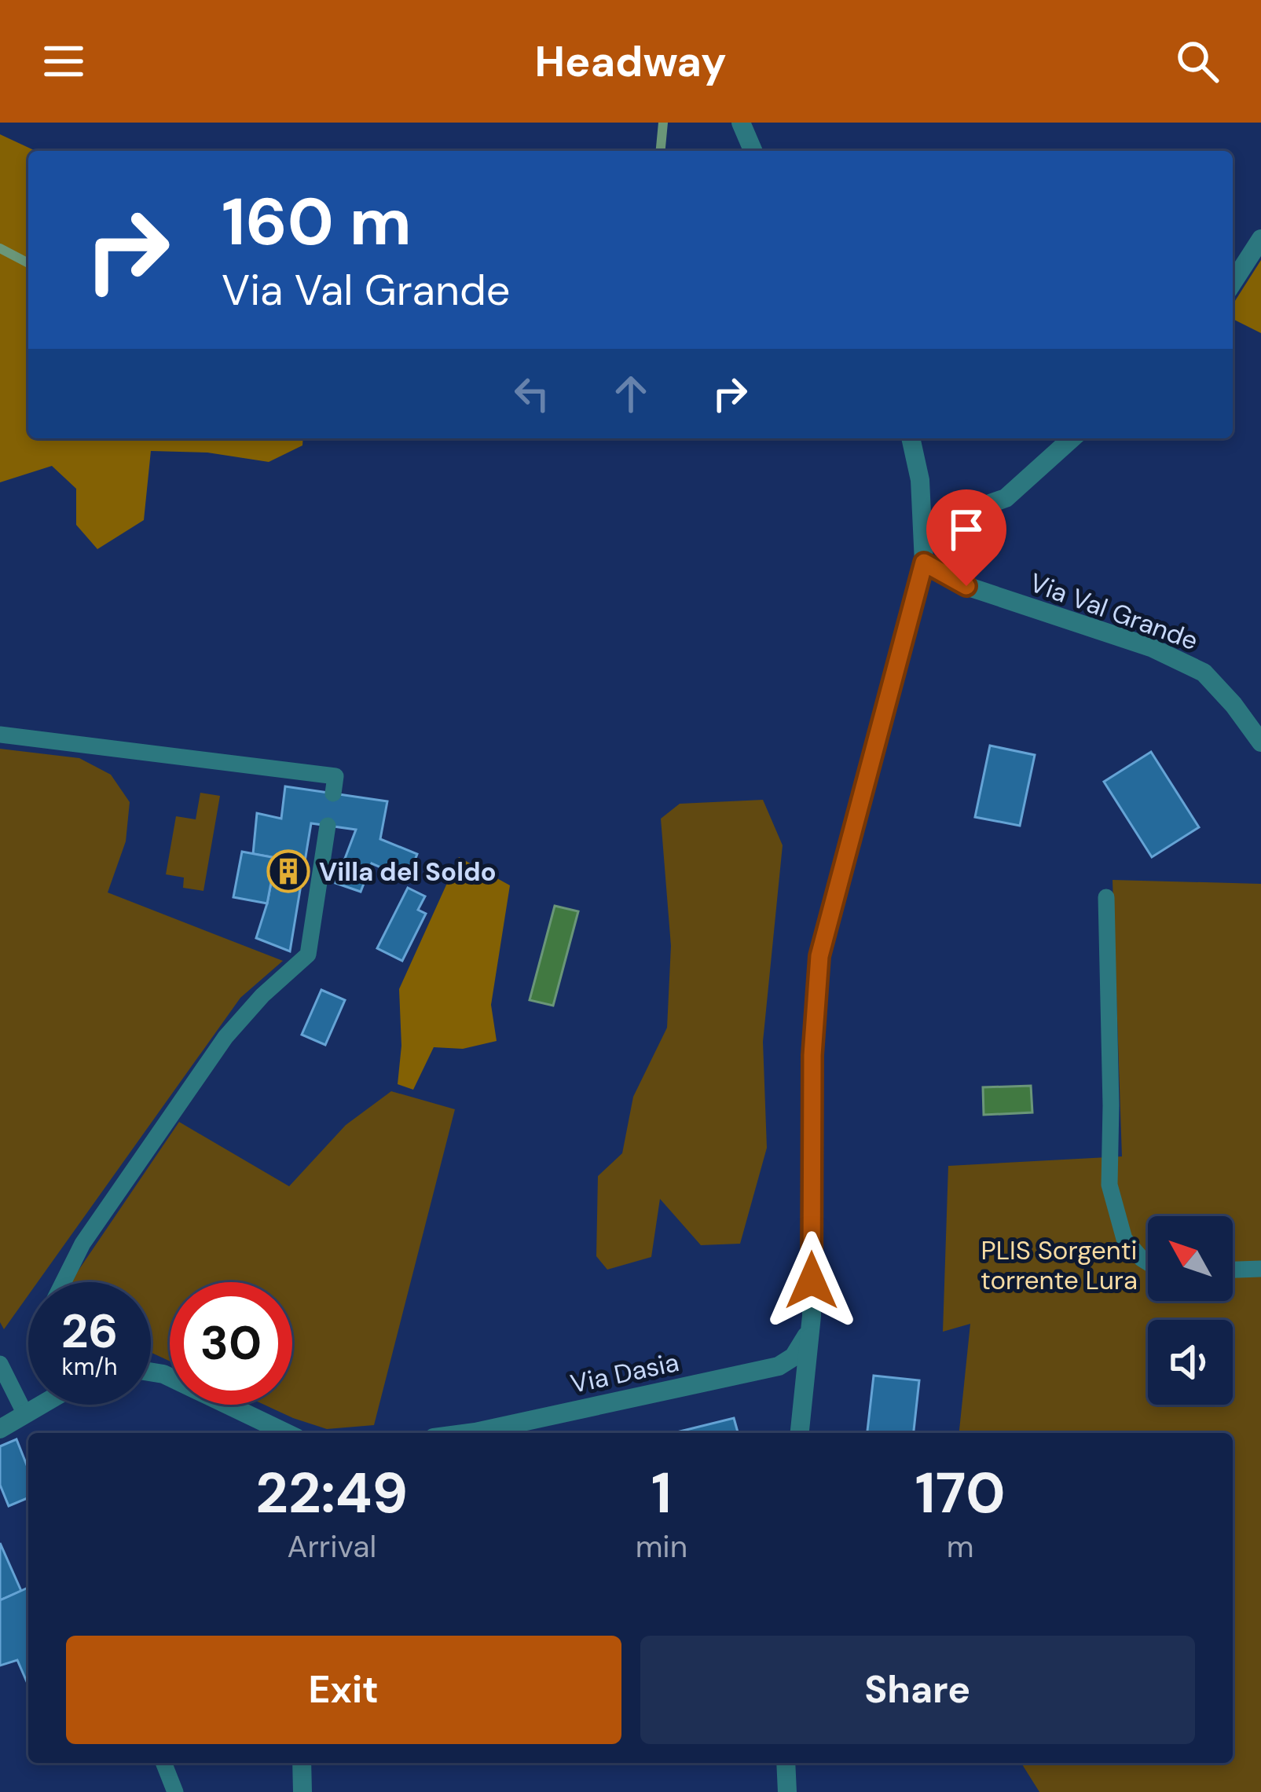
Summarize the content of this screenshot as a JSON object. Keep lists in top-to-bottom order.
{
  "streets": {
    "street": ["Via Val Grande", "Via Dasia"]
  },
  "parks": ["PLIS Sorgenti torrente Lura"],
  "places": {
    "building": ["Villa del Soldo"]
  },
  "north": "top left",
  "page": {
    "header": "Headway",
    "turn": ["160 m", "Via Val Grande"],
    "speed": "26 km/h",
    "limit": "30",
    "eta": [
      "22:49",
      "Arrival",
      "1",
      "min",
      "170",
      "m"
    ],
    "buttons": ["Exit", "Share"]
  }
}
